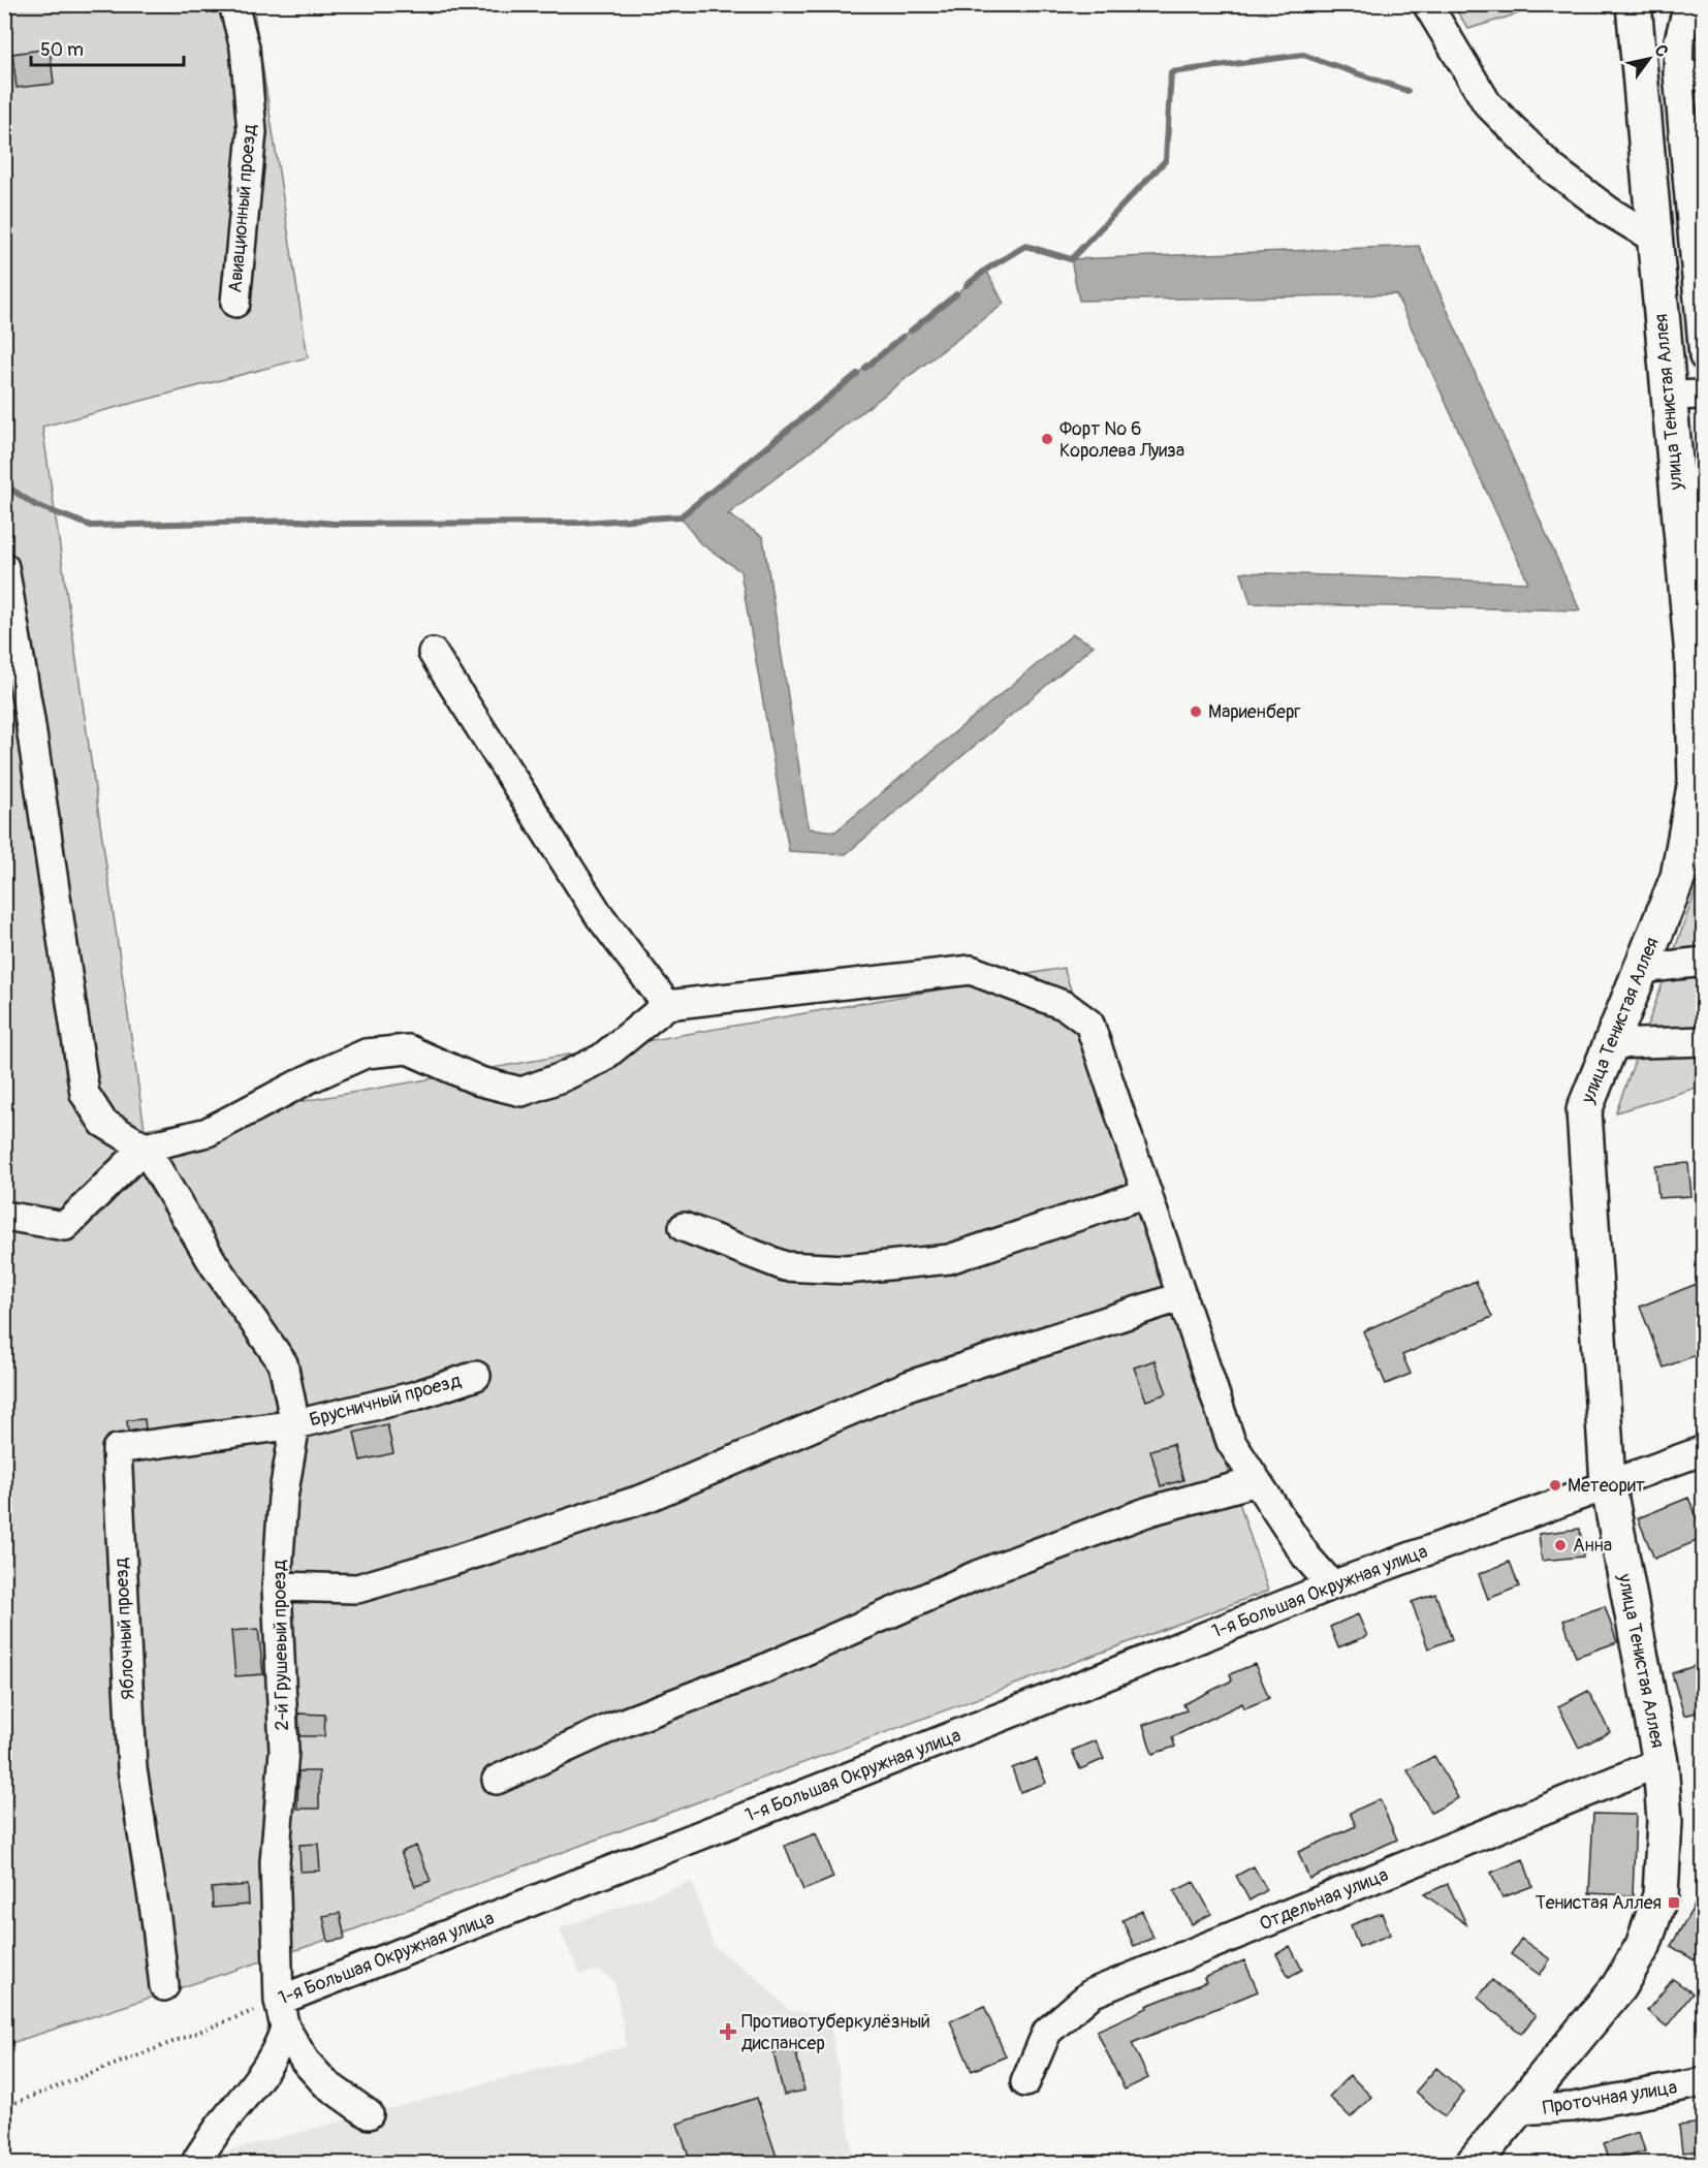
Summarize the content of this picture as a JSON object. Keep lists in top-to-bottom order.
{
  "streets": {
    "main road": ["улица Тенистая Аллея"],
    "street": [
      "Авиационный проезд",
      "Брусничный проезд",
      "1-я Большая Окружная улица",
      "Яблочный проезд",
      "2-й Грушевый проезд",
      "Отдельная улица",
      "Проточная улица"
    ]
  },
  "crossings": [
    ["улица Тенистая Аллея", "1-я Большая Окружная улица"],
    ["улица Тенистая Аллея", "Отдельная улица"],
    ["улица Тенистая Аллея", "Проточная улица"],
    ["Брусничный проезд", "Яблочный проезд"],
    ["Брусничный проезд", "2-й Грушевый проезд"],
    ["1-я Большая Окружная улица", "2-й Грушевый проезд"],
    ["Яблочный проезд", "2-й Грушевый проезд"]
  ],
  "places": {
    "other": [
      "Форт № 6 Королева Луиза",
      "Мариенберг",
      "Метеорит",
      "Анна"
    ],
    "transit": ["Тенистая Аллея"],
    "health": ["Противотуберкулёзный диспансер"]
  },
  "scale_bar": "50 m",
  "north": "top right"
}
